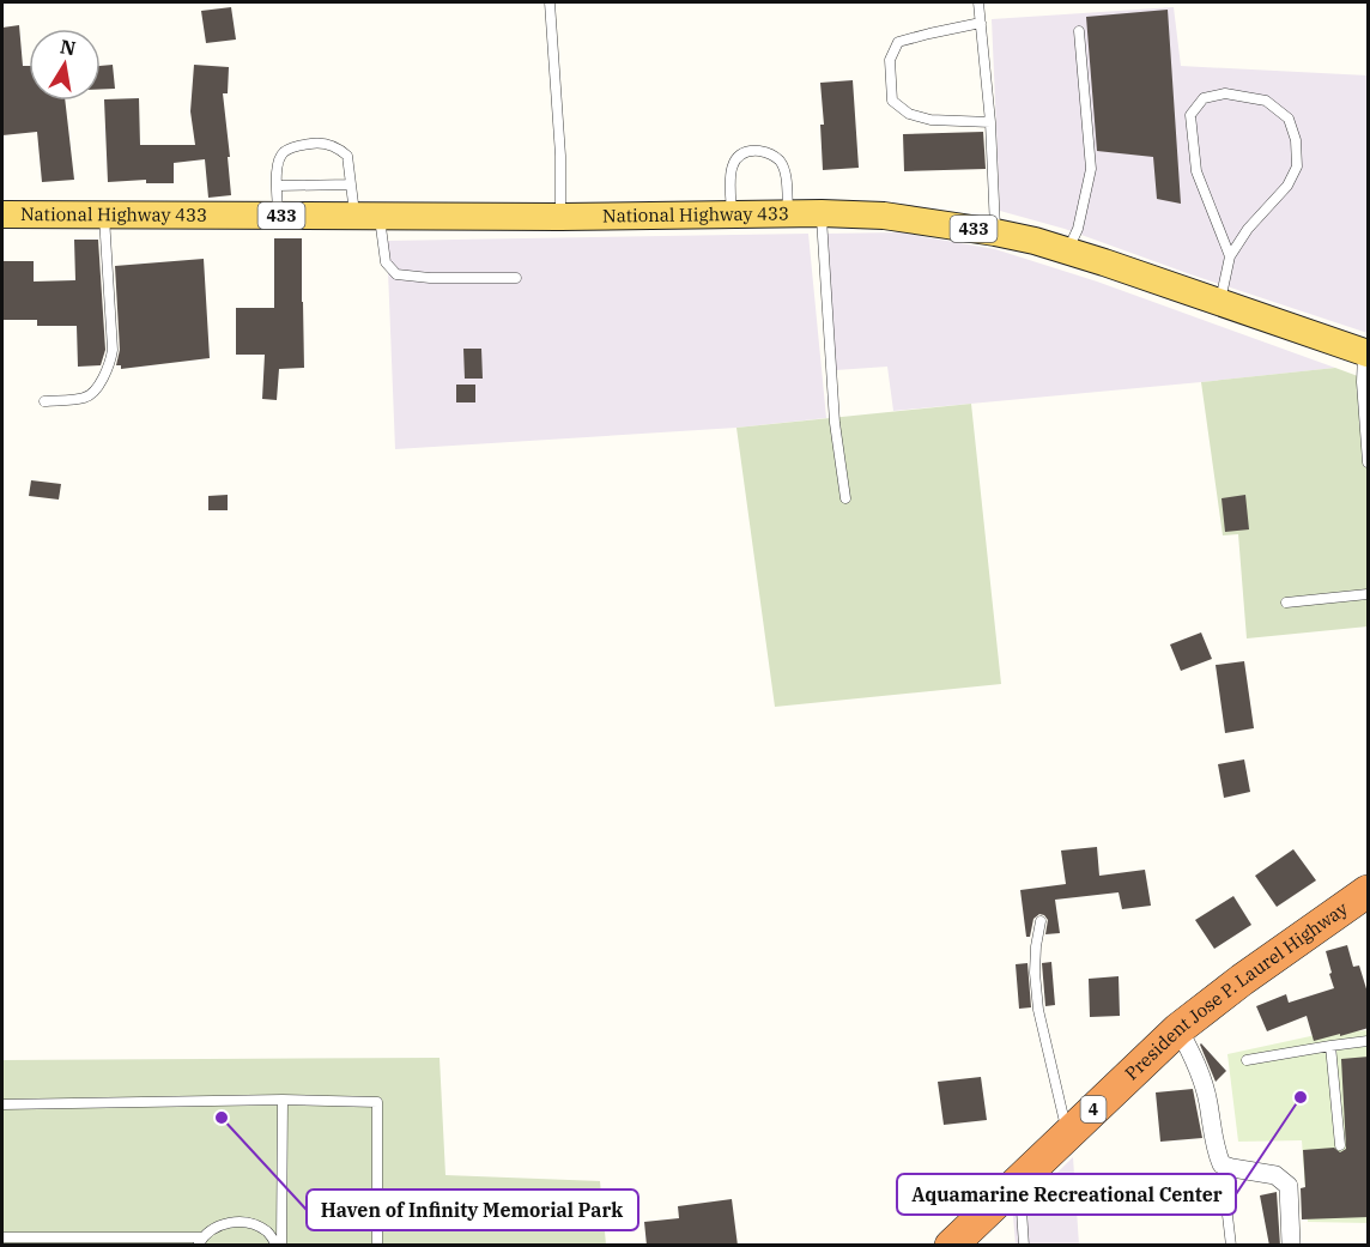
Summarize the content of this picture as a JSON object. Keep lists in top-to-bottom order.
{
  "streets": {
    "highway": ["President Jose P. Laurel Highway", "4"],
    "main road": ["National Highway 433", "433"]
  },
  "places": ["Aquamarine Recreational Center", "Haven of Infinity Memorial Park"],
  "north": "top"
}
